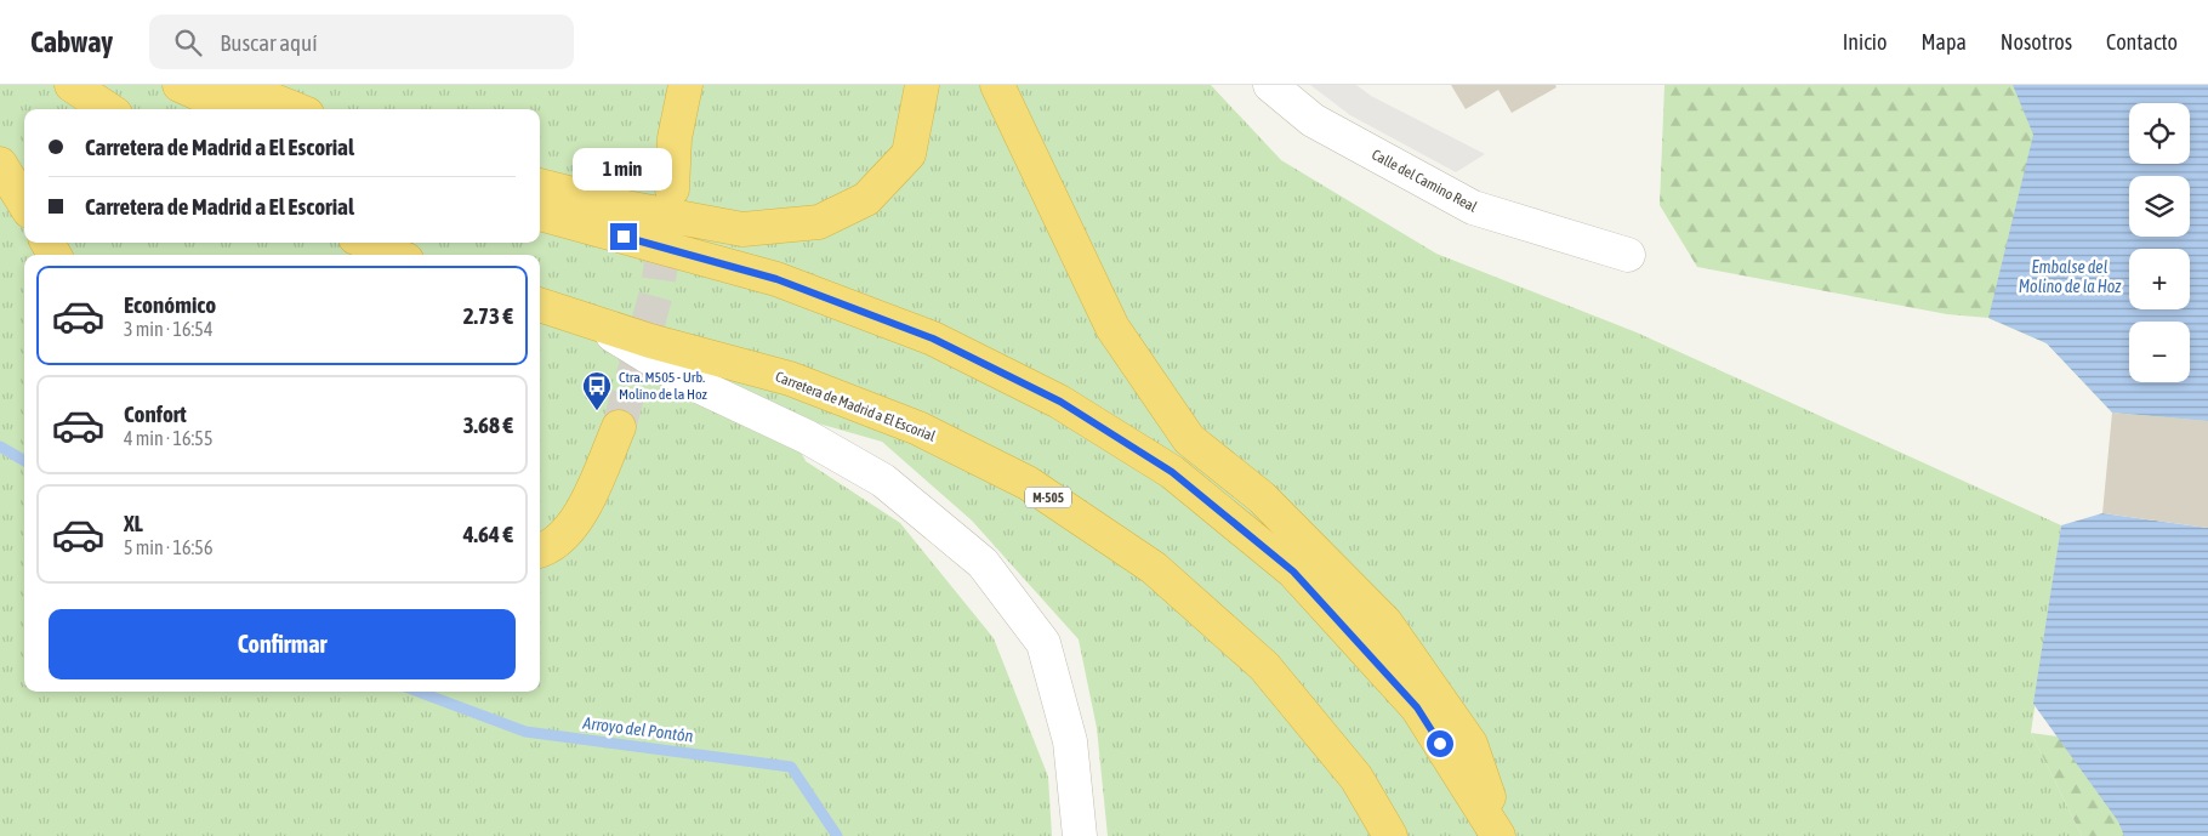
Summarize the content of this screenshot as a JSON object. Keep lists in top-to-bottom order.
{
  "streets": {
    "highway": ["Carretera de Madrid a El Escorial", "M-505"],
    "street": ["Calle del Camino Real"]
  },
  "water": ["Embalse del Molino de la Hoz", "Arroyo del Pontón"],
  "places": {
    "bus stop": ["Ctra. M505 - Urb. Molino de la Hoz"]
  },
  "page": {
    "header": "Cabway",
    "search": "Buscar aquí",
    "nav": [
      "Inicio",
      "Mapa",
      "Nosotros",
      "Contacto"
    ],
    "map_buttons": ["+", "−"],
    "banner": ["Carretera de Madrid a El Escorial", "Carretera de Madrid a El Escorial"],
    "bubble": "1 min",
    "list": [
      {
        "name": "Económico",
        "note": "3 min · 16:54",
        "value": "2.73 €"
      },
      {
        "name": "Confort",
        "note": "4 min · 16:55",
        "value": "3.68 €"
      },
      {
        "name": "XL",
        "note": "5 min · 16:56",
        "value": "4.64 €"
      }
    ],
    "buttons": "Confirmar"
  }
}
